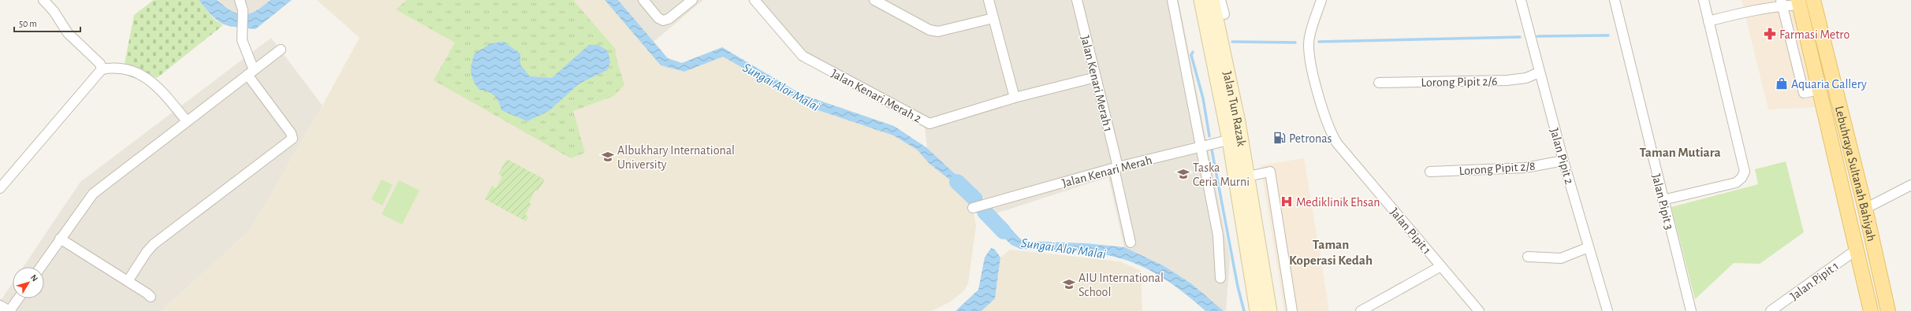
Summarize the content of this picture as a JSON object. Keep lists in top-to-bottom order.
{
  "streets": {
    "main road": ["Jalan Tun Razak", "Lebuhraya Sultanah Bahiyah"],
    "street": [
      "Lorong Pipit 2/6",
      "Jalan Kenari Merah 1",
      "Jalan Kenari Merah 2",
      "Jalan Pipit 2",
      "Lorong Pipit 2/8",
      "Jalan Kenari Merah",
      "Jalan Pipit 3",
      "Jalan Pipit 1"
    ]
  },
  "crossings": [
    ["Lorong Pipit 2/6", "Jalan Pipit 2"],
    ["Jalan Kenari Merah 1", "Jalan Kenari Merah 2"],
    ["Jalan Kenari Merah 1", "Jalan Kenari Merah"],
    ["Jalan Tun Razak", "Jalan Kenari Merah"],
    ["Jalan Pipit 2", "Lorong Pipit 2/8"],
    ["Lebuhraya Sultanah Bahiyah", "Jalan Pipit 1"]
  ],
  "districts": ["Taman Mutiara", "Taman Koperasi Kedah"],
  "water": ["Sungai Alor Malai"],
  "places": {
    "pharmacy": ["Farmasi Metro"],
    "shop": ["Aquaria Gallery"],
    "fuel station": ["Petronas"],
    "school or university": ["Albukhary International University", "Taska Ceria Murni", "AIU International School"],
    "hospital": ["Mediklinik Ehsan"]
  },
  "scale_bar": "50 m",
  "north": "top right"
}
